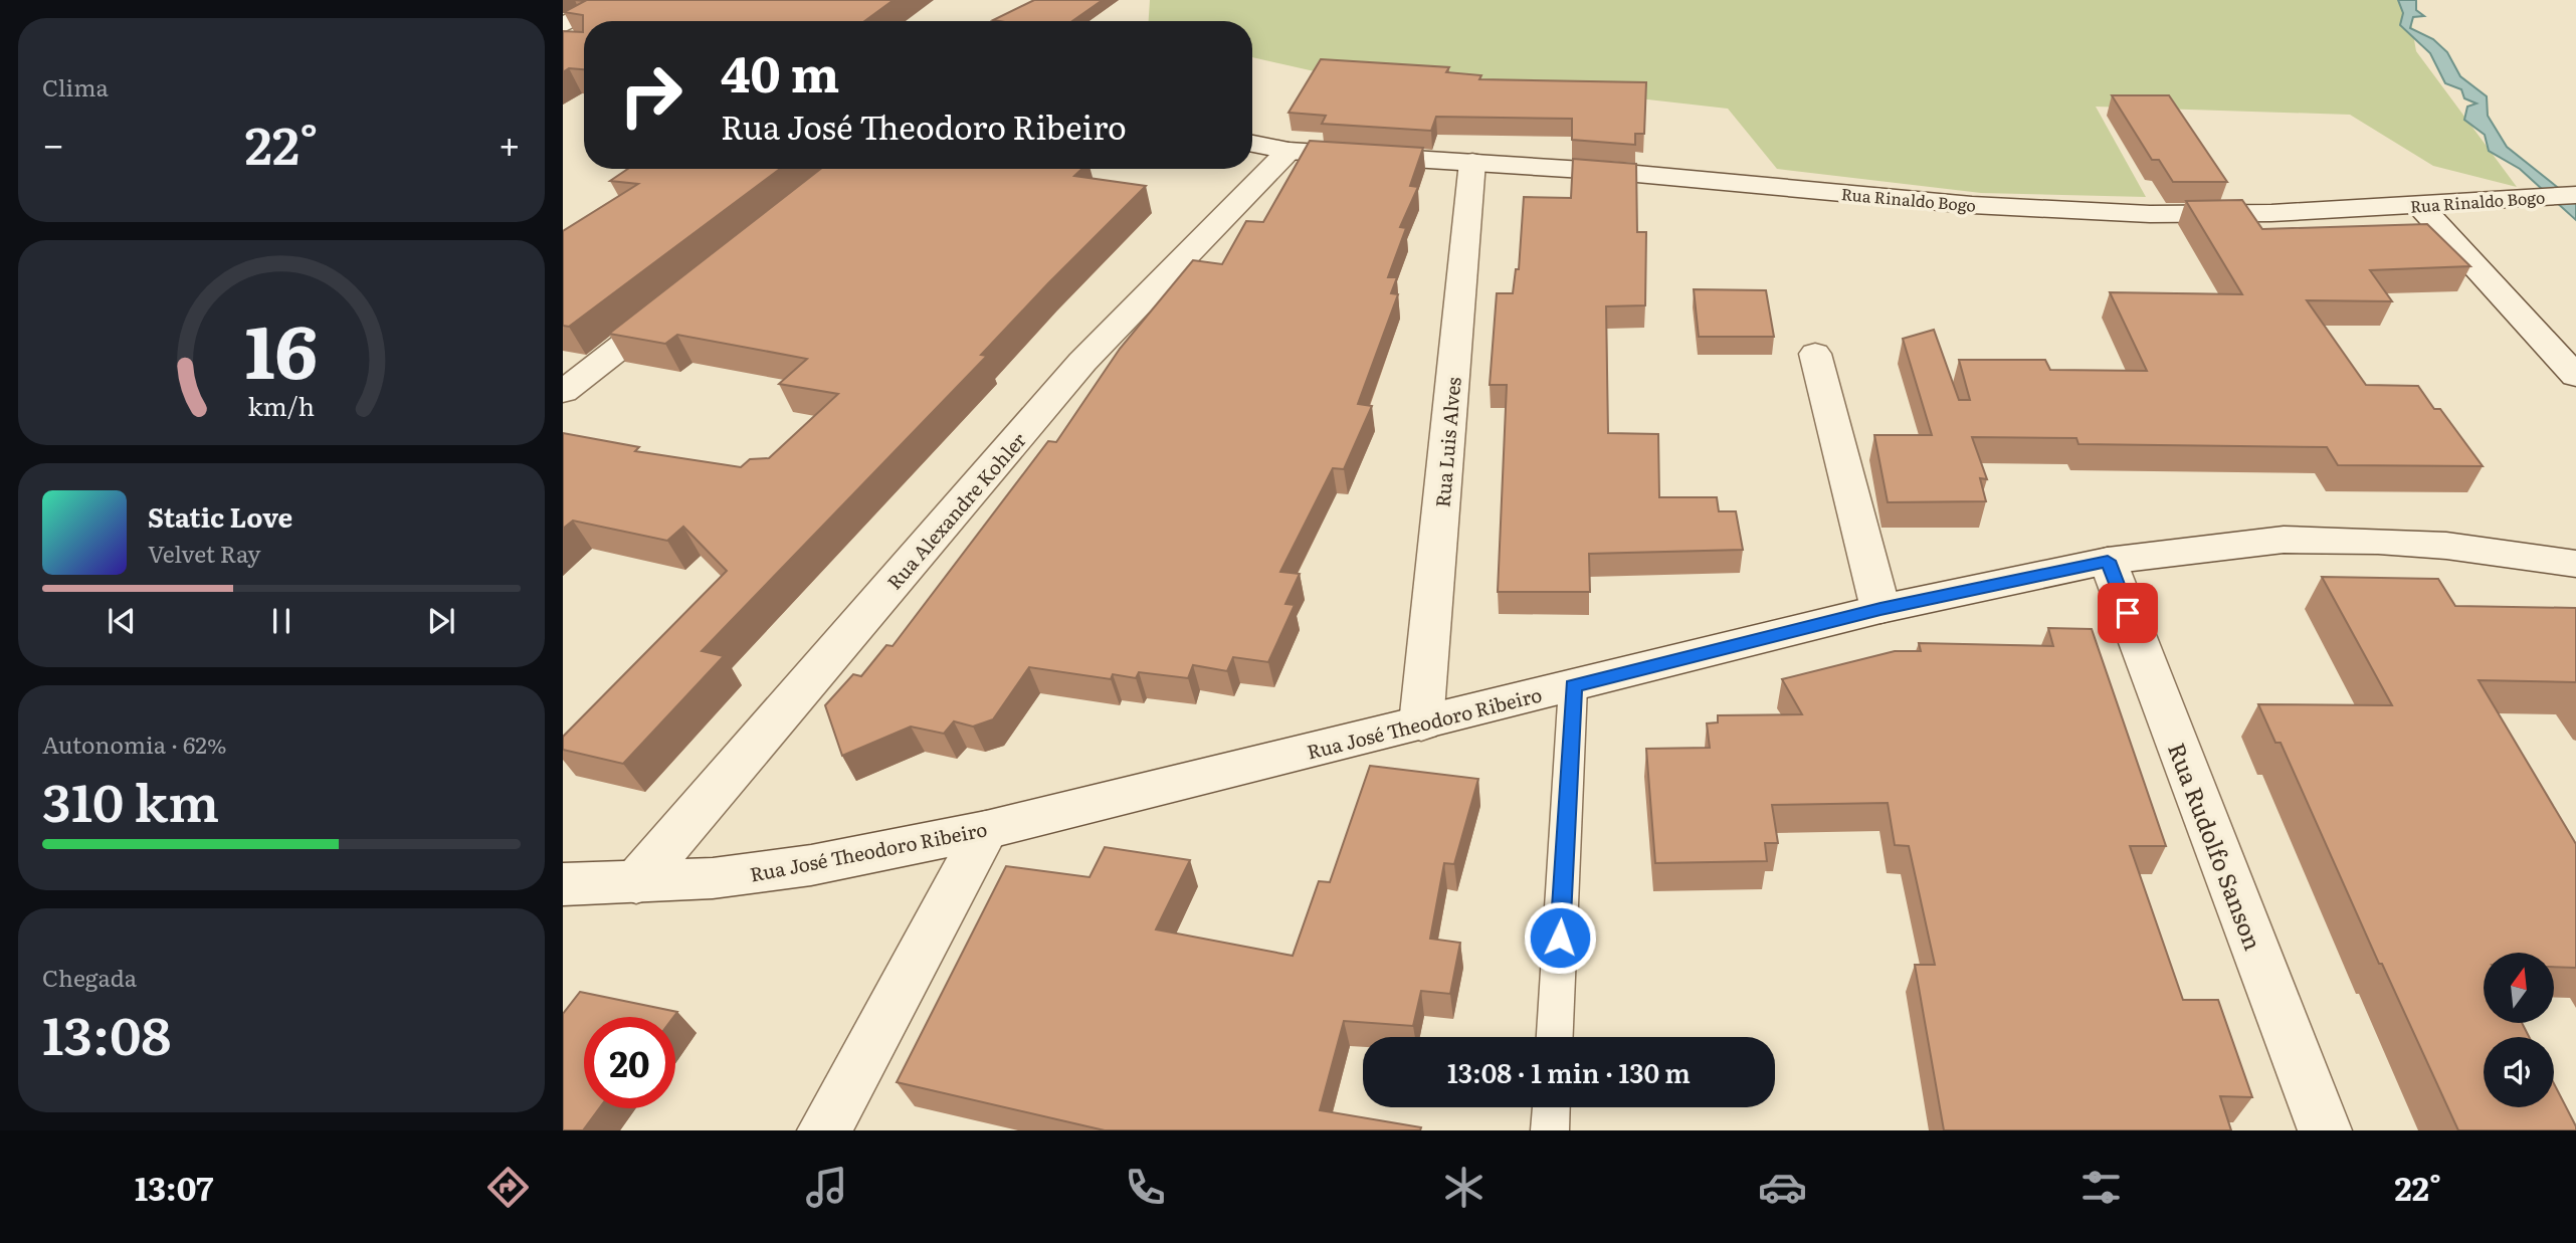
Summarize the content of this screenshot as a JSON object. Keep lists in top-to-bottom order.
{
  "streets": {
    "street": [
      "Rua Rinaldo Bogo",
      "Rua Luis Alves",
      "Rua Alexandre Kohler",
      "Rua José Theodoro Ribeiro",
      "Rua Rudolfo Sanson"
    ]
  },
  "crossings": [
    ["Rua Rinaldo Bogo", "Rua Luis Alves"],
    ["Rua Rinaldo Bogo", "Rua Alexandre Kohler"],
    ["Rua Luis Alves", "Rua José Theodoro Ribeiro"],
    ["Rua Alexandre Kohler", "Rua José Theodoro Ribeiro"],
    ["Rua José Theodoro Ribeiro", "Rua Rudolfo Sanson"]
  ],
  "north": "top",
  "page": {
    "tile": [
      "Clima",
      ["Autonomia · 62%", "310 km"],
      ["Chegada", "13:08"]
    ],
    "turn": ["40 m", "Rua José Theodoro Ribeiro"],
    "heat": ["−", "22°", "+"],
    "song": ["Static Love", "Velvet Ray"],
    "limit": "20",
    "trip": "13:08 · 1 min · 130 m",
    "tabs": ["13:07", "22°"],
    "gauge": ["16", "km/h"]
  }
}
